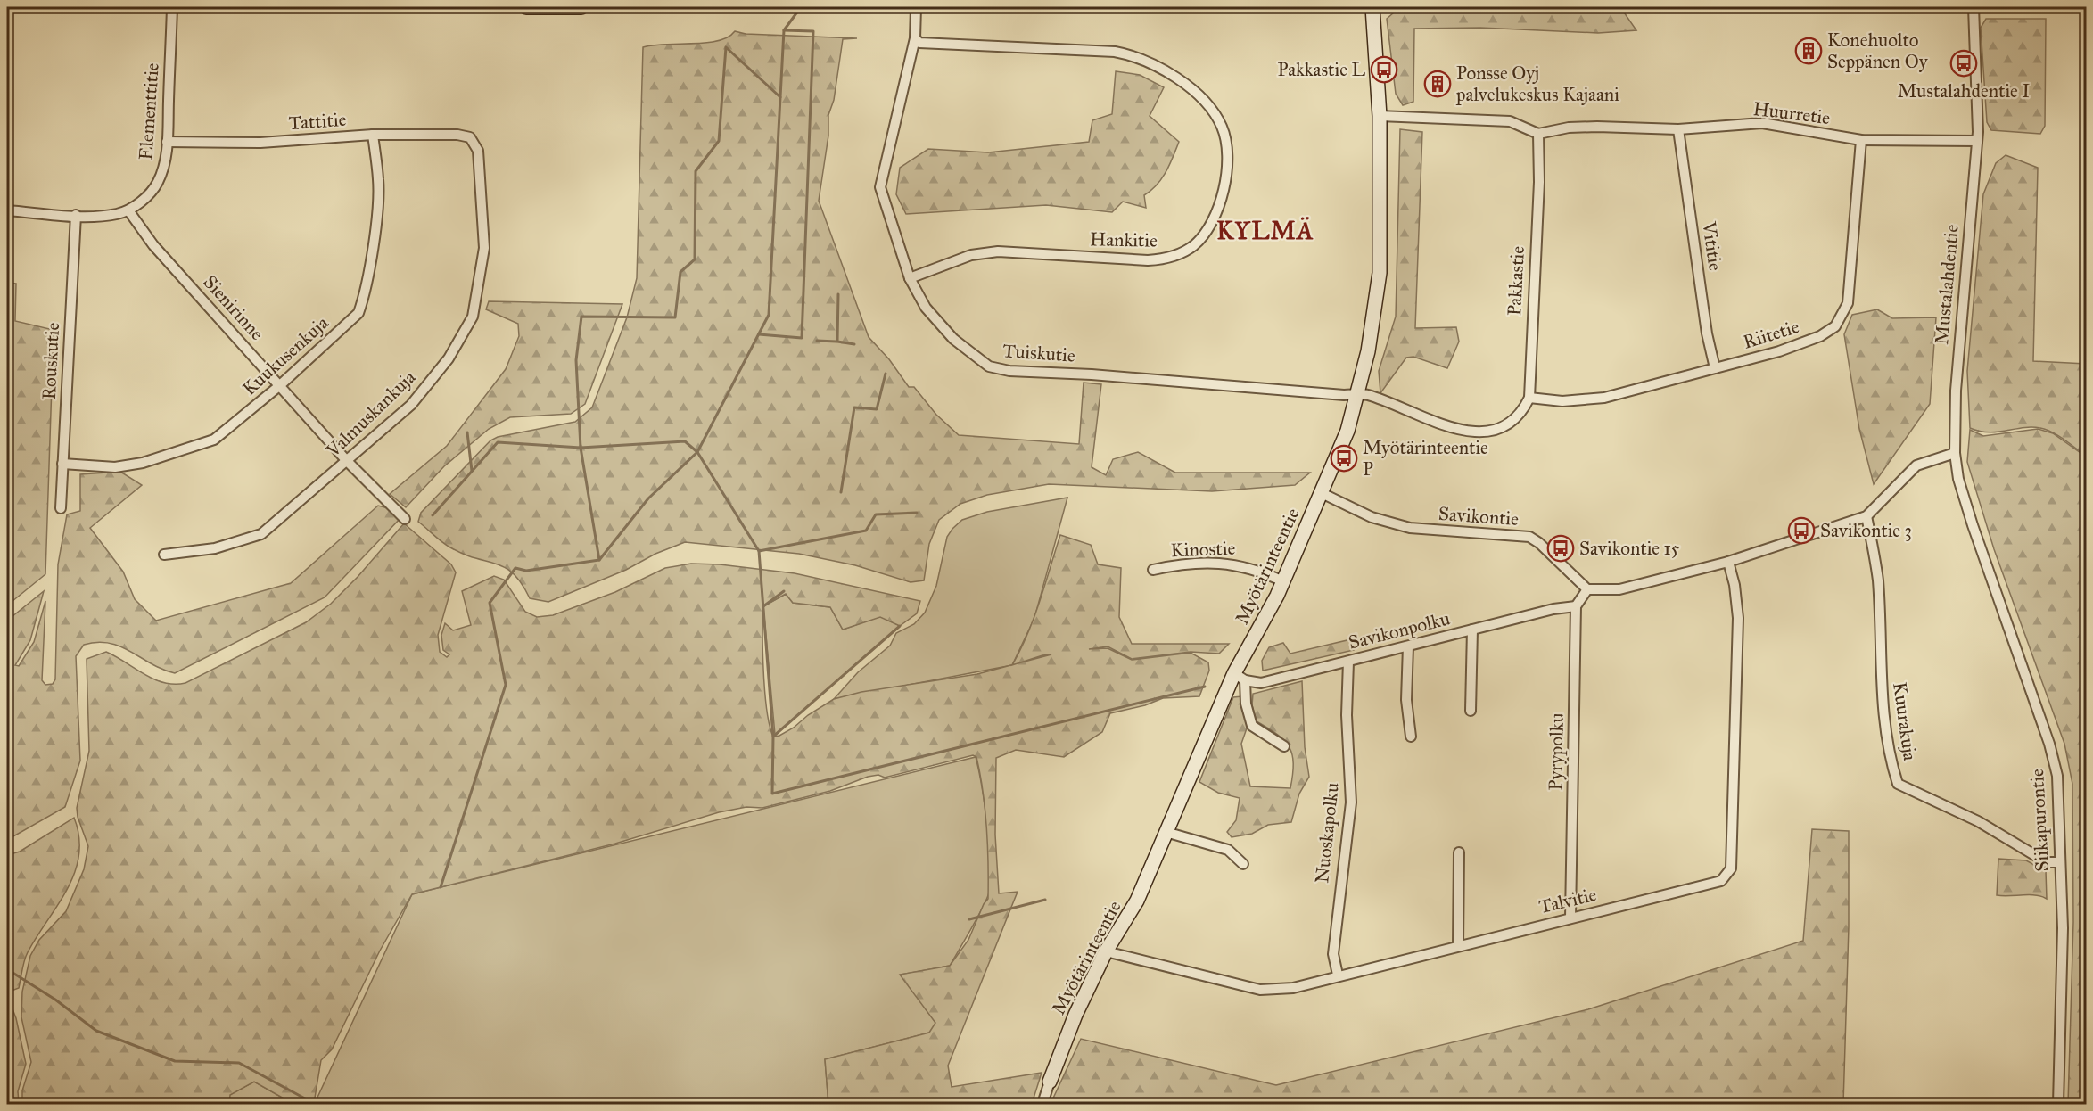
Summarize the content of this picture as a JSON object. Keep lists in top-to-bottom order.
{
  "streets": {
    "street": [
      "Elementtitie",
      "Huurretie",
      "Tattitie",
      "Hankitie",
      "Vititie",
      "Pakkastie",
      "Mustalahdentie",
      "Sienirinne",
      "Riitetie",
      "Tuiskutie",
      "Kuukusenkuja",
      "Rouskutie",
      "Valmuskankuja",
      "Savikontie",
      "Kinostie",
      "Myötärinteentie",
      "Savikonpolku",
      "Kuurakuja",
      "Pyrypolku",
      "Siikapurontie",
      "Nuoskapolku",
      "Talvitie"
    ]
  },
  "crossings": [
    ["Elementtitie", "Tattitie"],
    ["Elementtitie", "Sienirinne"],
    ["Elementtitie", "Rouskutie"],
    ["Huurretie", "Vititie"],
    ["Huurretie", "Pakkastie"],
    ["Huurretie", "Mustalahdentie"],
    ["Huurretie", "Riitetie"],
    ["Tattitie", "Kuukusenkuja"],
    ["Tattitie", "Valmuskankuja"],
    ["Hankitie", "Tuiskutie"],
    ["Vititie", "Riitetie"],
    ["Pakkastie", "Riitetie"],
    ["Mustalahdentie", "Siikapurontie"],
    ["Sienirinne", "Kuukusenkuja"],
    ["Sienirinne", "Valmuskankuja"],
    ["Tuiskutie", "Myötärinteentie"],
    ["Kuukusenkuja", "Rouskutie"],
    ["Savikontie", "Myötärinteentie"],
    ["Kinostie", "Myötärinteentie"],
    ["Myötärinteentie", "Savikonpolku"],
    ["Myötärinteentie", "Talvitie"],
    ["Savikonpolku", "Pyrypolku"],
    ["Savikonpolku", "Nuoskapolku"],
    ["Kuurakuja", "Siikapurontie"],
    ["Pyrypolku", "Talvitie"],
    ["Nuoskapolku", "Talvitie"]
  ],
  "districts": ["KYLMÄ"],
  "places": {
    "building": ["Konehuolto Seppänen Oy", "Ponsse Oyj palvelukeskus Kajaani"],
    "bus stop": [
      "Mustalahdentie I",
      "Pakkastie L",
      "Myötärinteentie P",
      "Savikontie 3",
      "Savikontie 15"
    ]
  }
}
